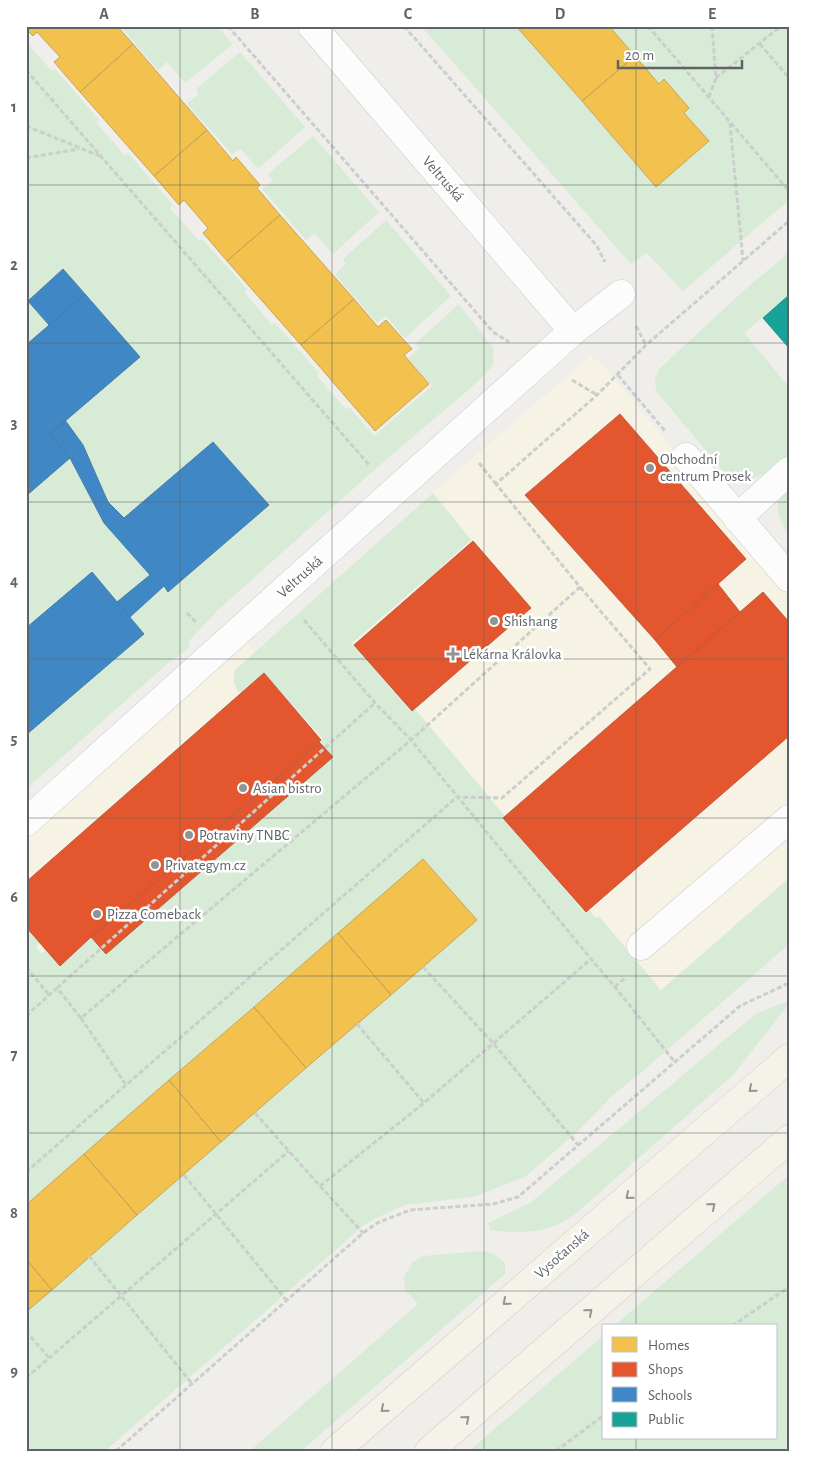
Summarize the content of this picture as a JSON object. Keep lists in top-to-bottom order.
{
  "streets": {
    "main road": ["Vysočanská"],
    "street": ["Veltruská"]
  },
  "places": {
    "other": [
      "Obchodní centrum Prosek",
      "Shishang",
      "Asian bistro",
      "Potraviny TNBC",
      "Privategym.cz",
      "Pizza Comeback"
    ],
    "health": ["Lékárna Královka"]
  },
  "legend": [
    "Homes",
    "Shops",
    "Schools",
    "Public"
  ],
  "scale_bar": "20 m",
  "grid": {
    "columns": [
      "A",
      "B",
      "C",
      "D",
      "E"
    ],
    "rows": [
      "1",
      "2",
      "3",
      "4",
      "5",
      "6",
      "7",
      "8",
      "9"
    ]
  }
}
